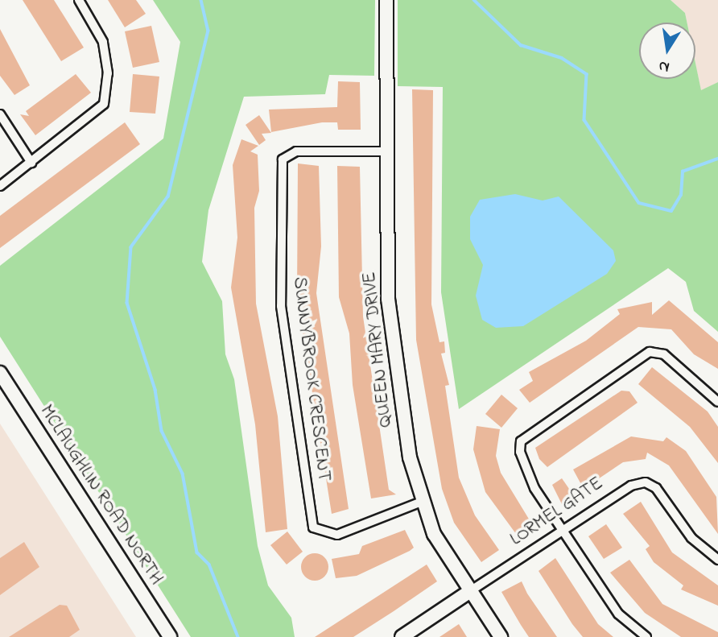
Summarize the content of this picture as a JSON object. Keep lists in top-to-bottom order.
{
  "streets": {
    "street": [
      "QUEEN MARY DRIVE",
      "SUNNYBROOK CRESCENT",
      "MCLAUGHLIN ROAD NORTH",
      "LORMEL GATE"
    ]
  },
  "crossings": [
    ["QUEEN MARY DRIVE", "SUNNYBROOK CRESCENT"],
    ["QUEEN MARY DRIVE", "LORMEL GATE"]
  ],
  "north": "bottom"
}
